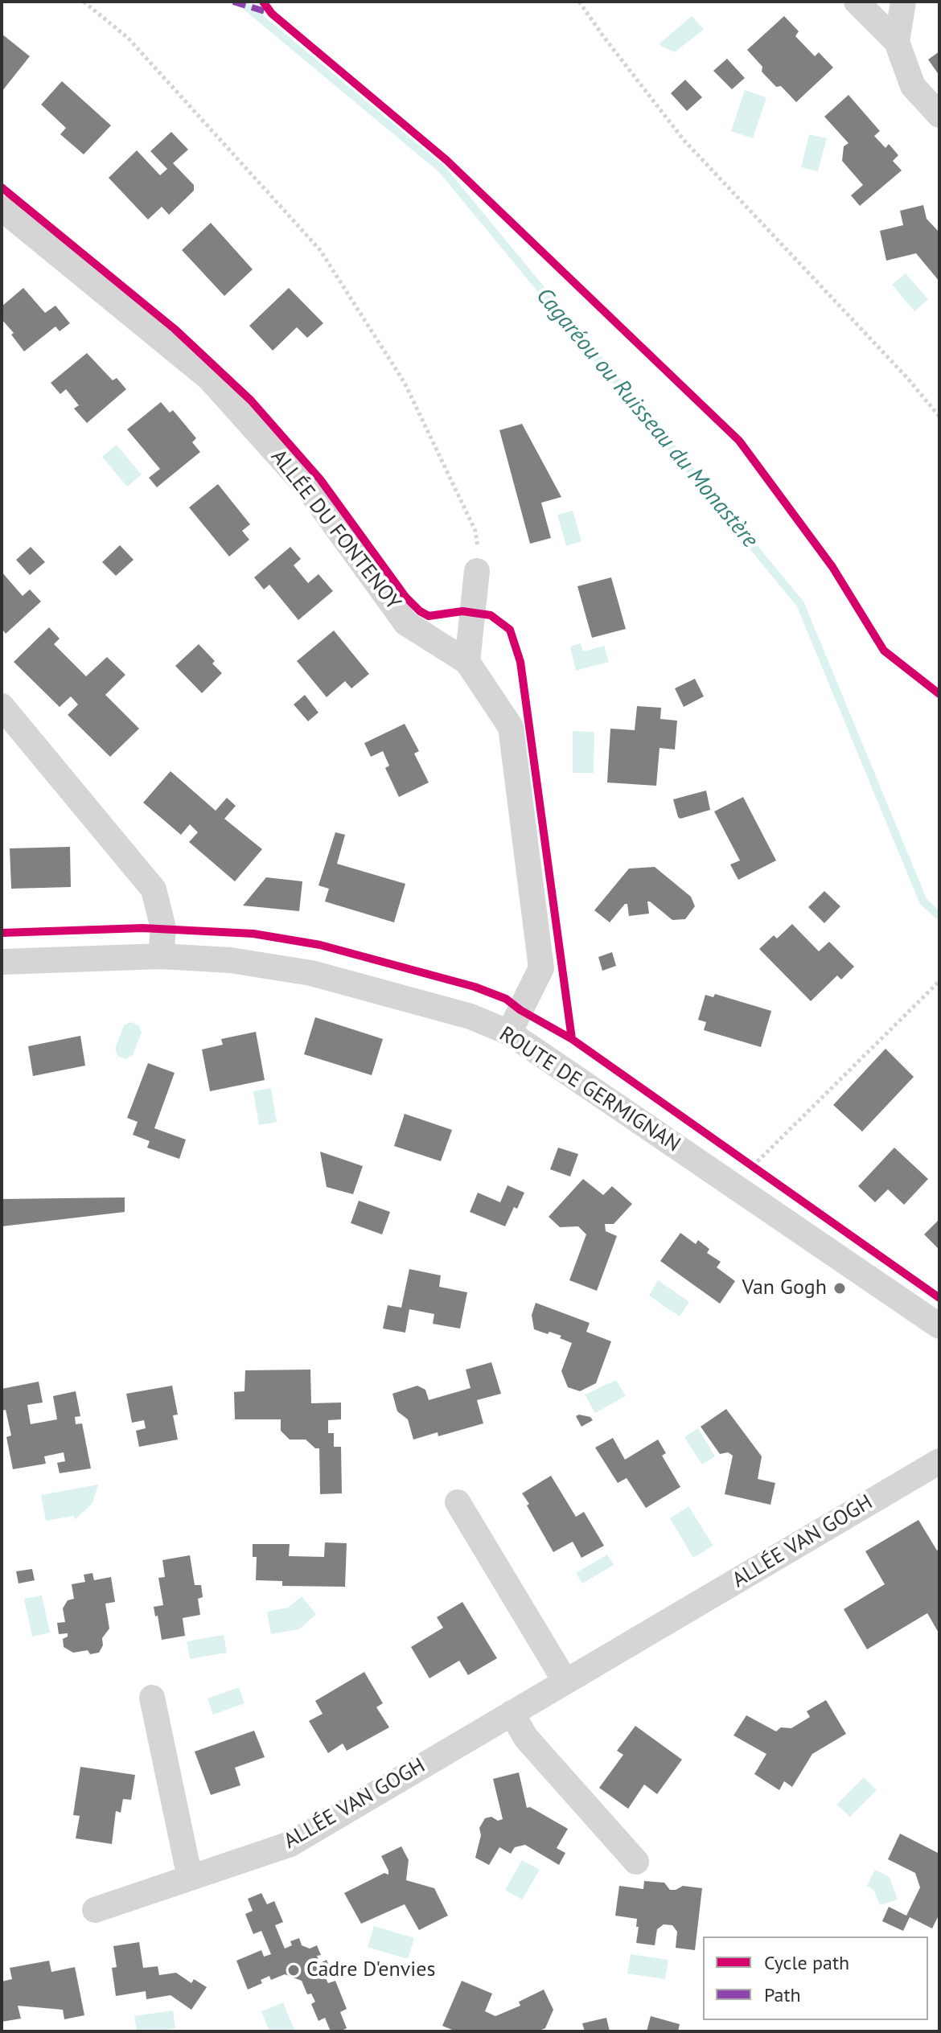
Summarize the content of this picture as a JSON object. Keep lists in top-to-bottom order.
{
  "streets": {
    "street": ["ALLÉE DU FONTENOY", "ROUTE DE GERMIGNAN", "ALLÉE VAN GOGH"]
  },
  "crossings": [
    ["ALLÉE DU FONTENOY", "ROUTE DE GERMIGNAN"]
  ],
  "water": ["Cagaréou ou Ruisseau du Monastère"],
  "places": ["Van Gogh", "Cadre D'envies"],
  "legend": ["Cycle path", "Path"]
}
